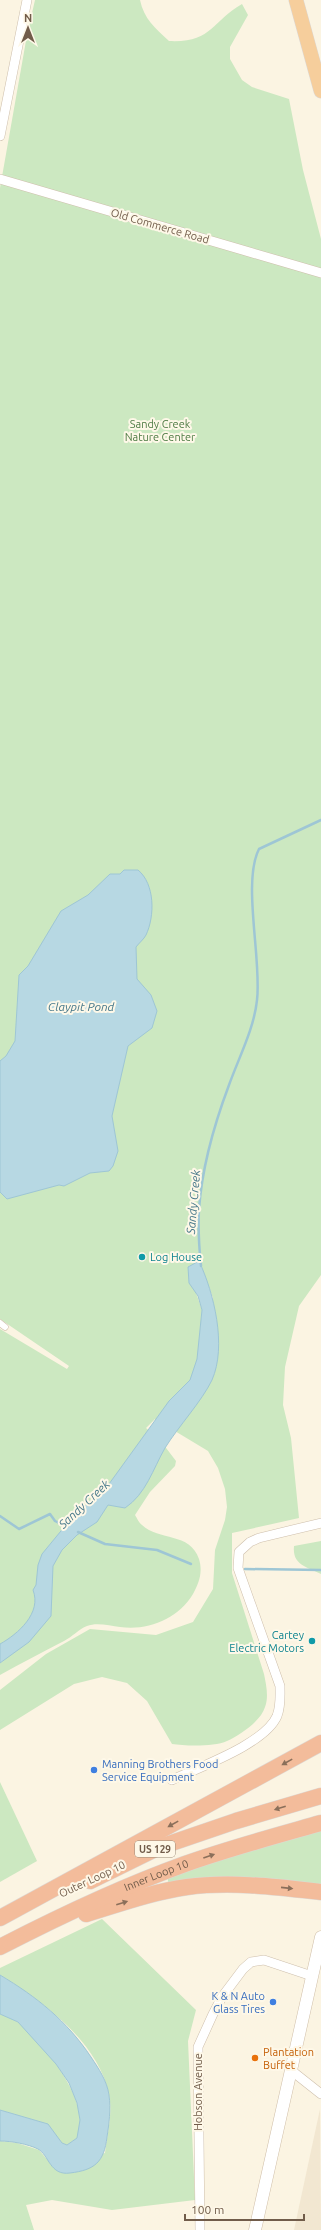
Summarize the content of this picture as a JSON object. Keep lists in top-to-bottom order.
{
  "streets": {
    "highway": ["US 129", "Inner Loop 10", "Outer Loop 10"],
    "street": ["Old Commerce Road", "Hobson Avenue"]
  },
  "water": ["Claypit Pond", "Sandy Creek"],
  "parks": ["Sandy Creek Nature Center"],
  "places": [
    "Log House",
    "Cartey Electric Motors",
    "Manning Brothers Food Service Equipment",
    "K & N Auto Glass Tires",
    "Plantation Buffet"
  ],
  "scale_bar": "100 m",
  "north": "top"
}
